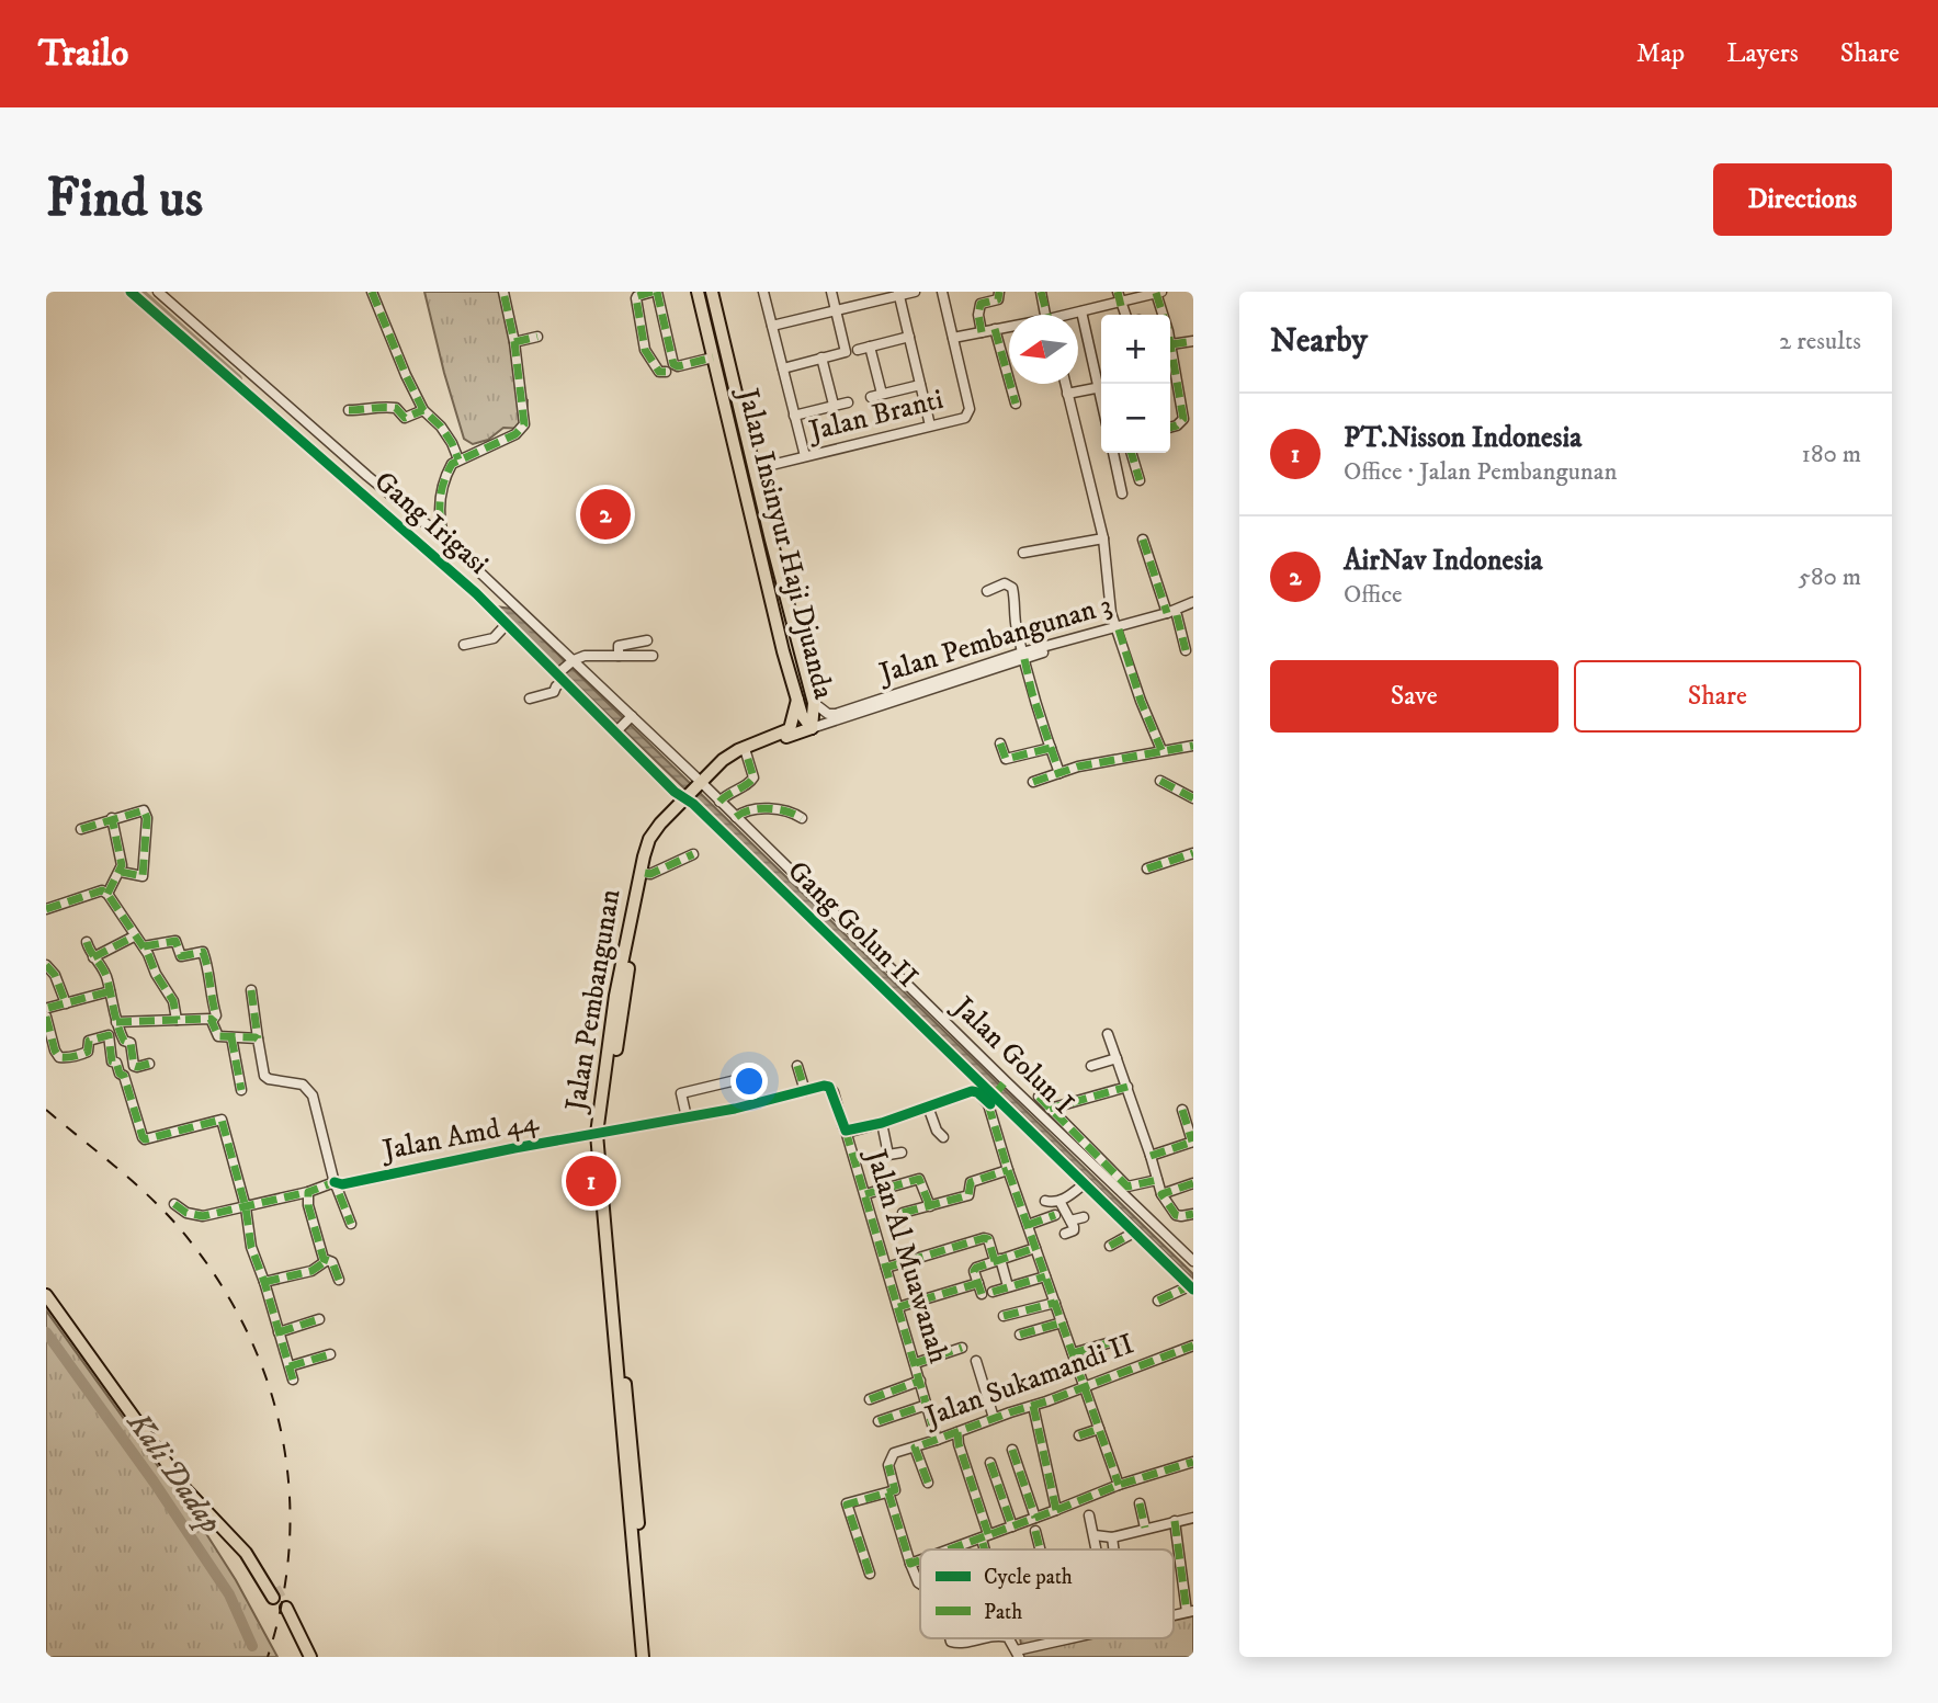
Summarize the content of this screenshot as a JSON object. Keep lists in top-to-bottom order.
{
  "streets": {
    "main road": ["Jalan Insinyur Haji Djuanda", "Jalan Pembangunan"],
    "street": [
      "Jalan Branti",
      "Gang Irigasi",
      "Jalan Pembangunan 3",
      "Gang Golun II",
      "Jalan Golun I",
      "Jalan Amd 44",
      "Jalan Al Muawanah",
      "Jalan Sukamandi II"
    ]
  },
  "crossings": [
    ["Jalan Branti", "Jalan Insinyur Haji Djuanda"],
    ["Gang Irigasi", "Gang Golun II"],
    ["Gang Irigasi", "Jalan Pembangunan"],
    ["Gang Irigasi", "Jalan Golun I"],
    ["Jalan Insinyur Haji Djuanda", "Jalan Pembangunan 3"],
    ["Jalan Insinyur Haji Djuanda", "Jalan Pembangunan"],
    ["Jalan Pembangunan 3", "Jalan Pembangunan"],
    ["Gang Golun II", "Jalan Pembangunan"],
    ["Jalan Pembangunan", "Jalan Golun I"],
    ["Jalan Pembangunan", "Jalan Amd 44"],
    ["Jalan Amd 44", "Jalan Al Muawanah"],
    ["Jalan Al Muawanah", "Jalan Sukamandi II"]
  ],
  "water": ["Kali Dadap"],
  "legend": ["Cycle path", "Path"],
  "north": "left",
  "page": {
    "header": "Trailo",
    "nav": ["Map", "Layers", "Share"],
    "buttons": [
      "Directions",
      ["Save", "Share"]
    ],
    "title": "Find us",
    "heading": ["Nearby", "2 results"],
    "map_buttons": ["+", "−"],
    "list": [
      {
        "mark": "1",
        "name": "PT.Nisson Indonesia",
        "note": "Office · Jalan Pembangunan",
        "value": "180 m"
      },
      {
        "mark": "2",
        "name": "AirNav Indonesia",
        "note": "Office",
        "value": "580 m"
      }
    ],
    "pins": ["2", "1"]
  }
}
